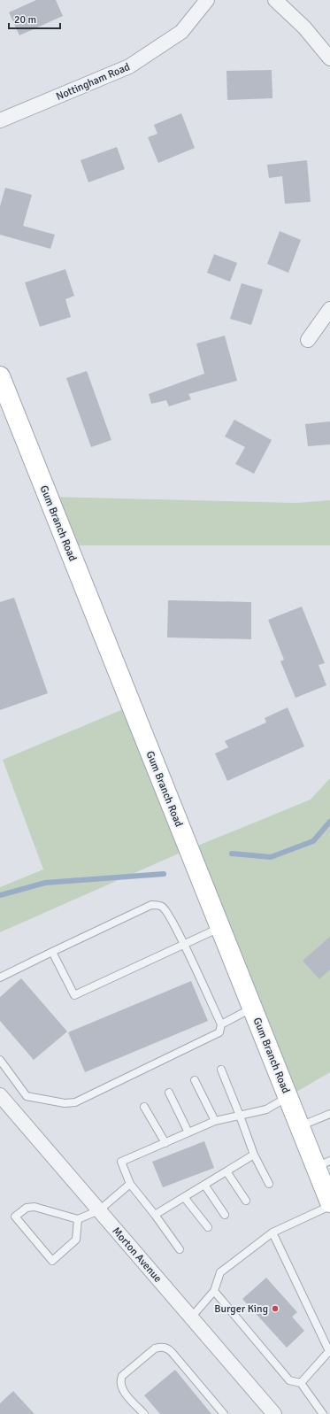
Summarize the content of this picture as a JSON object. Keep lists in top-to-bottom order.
{
  "streets": {
    "main road": ["Gum Branch Road"],
    "street": ["Nottingham Road", "Morton Avenue"]
  },
  "places": ["Burger King"],
  "scale_bar": "20 m"
}
